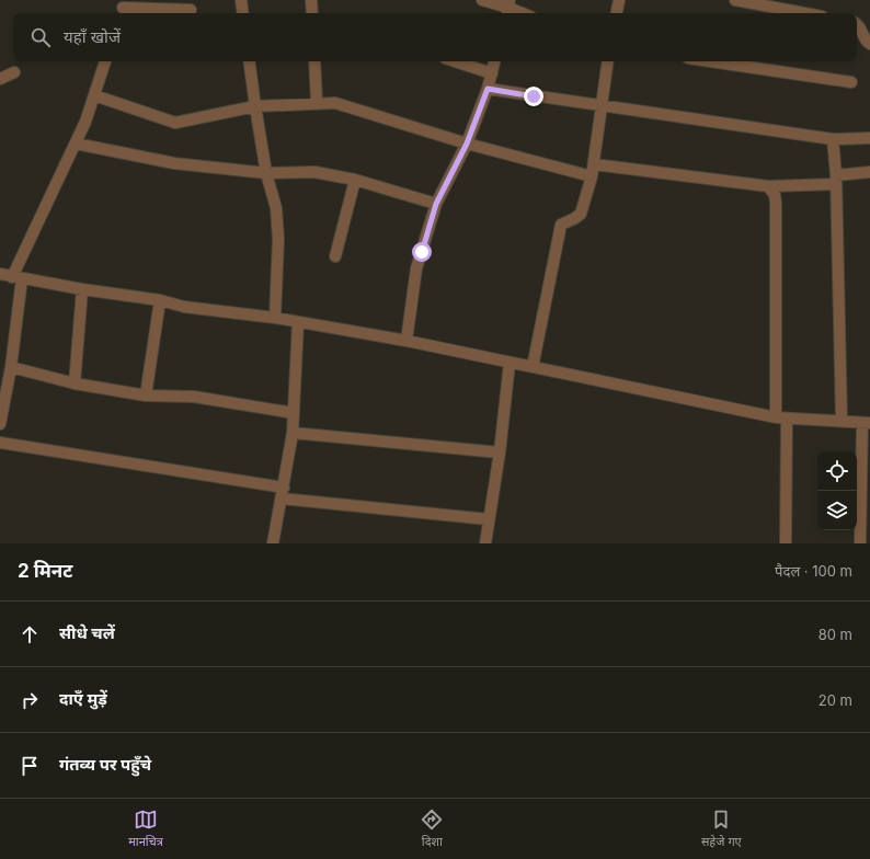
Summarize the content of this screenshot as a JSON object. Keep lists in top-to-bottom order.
{
  "page": {
    "search": "यहाँ खोजें",
    "heading": ["2 मिनट", "पैदल · 100 m"],
    "list": [
      ["सीधे चलें", "80 m"],
      ["दाएँ मुड़ें", "20 m"],
      "गंतव्य पर पहुँचे"
    ],
    "nav": ["मानचित्र", "दिशा", "सहेजे गए"]
  }
}
